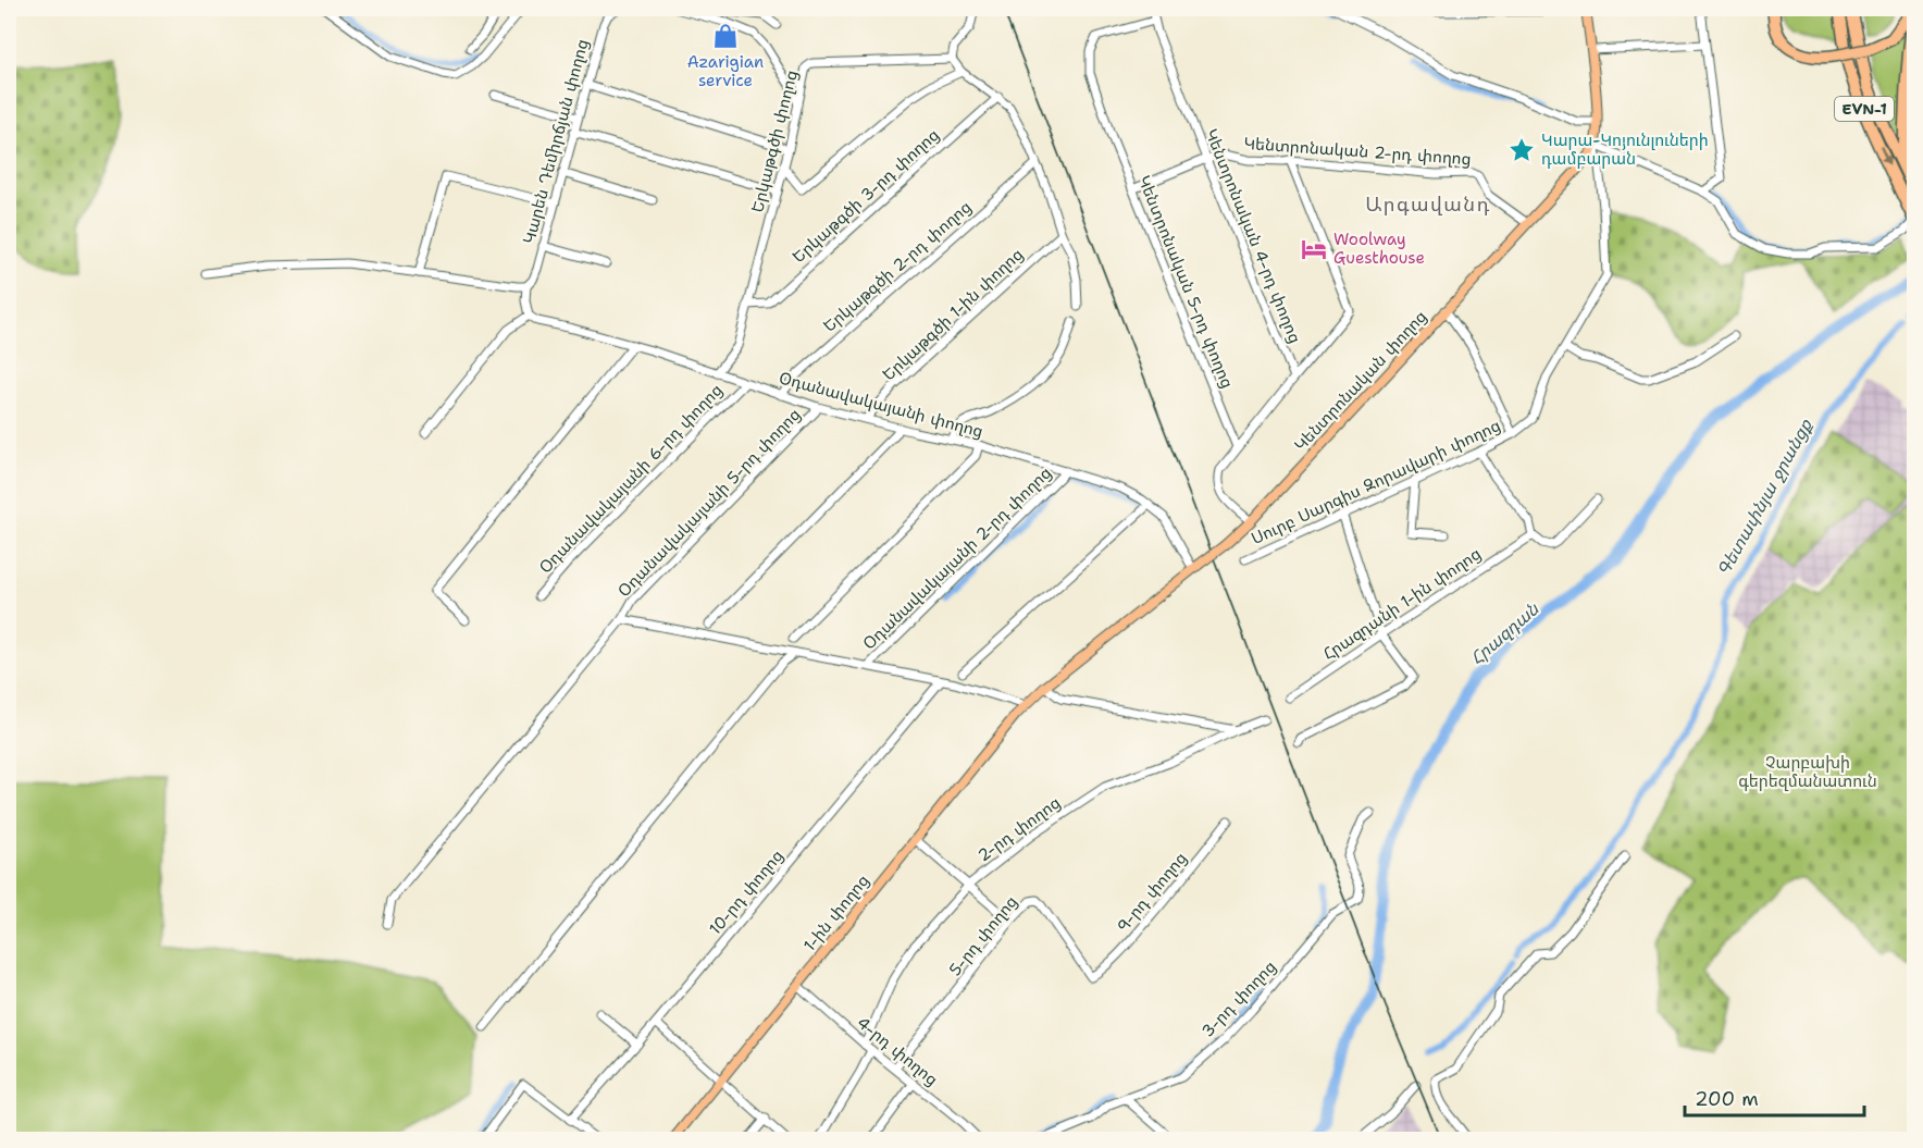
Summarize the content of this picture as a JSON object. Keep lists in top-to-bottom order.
{
  "streets": {
    "highway": ["EVN-1"],
    "main road": ["Կենտրոնական փողոց", "1-ին փողոց"],
    "street": [
      "Կարեն Դեմիրճյան փողոց",
      "Երկաթգծի փողոց",
      "Կենտրոնական 2-րդ փողոց",
      "Երկաթգծի 3-րդ փողոց",
      "Կենտրոնական 4-րդ փողոց",
      "Երկաթգծի 2-րդ փողոց",
      "Կենտրոնական 5-րդ փողոց",
      "Երկաթգծի 1-ին փողոց",
      "Օդանավակայանի փողոց",
      "Օդանավակայանի 6-րդ փողոց",
      "Սուրբ Սարգիս Զորավարի փողոց",
      "Օդանավակայանի 5-րդ փողոց",
      "Օդանավակայանի 2-րդ փողոց",
      "Հրազդանի 1-ին փողոց",
      "2-րդ փողոց",
      "10-րդ փողոց",
      "9-րդ փողոց",
      "5-րդ փողոց",
      "3-րդ փողոց",
      "4-րդ փողոց"
    ]
  },
  "crossings": [
    ["Երկաթգծի փողոց", "Երկաթգծի 3-րդ փողոց"],
    ["Երկաթգծի փողոց", "Օդանավակայանի փողոց"],
    ["Կենտրոնական 2-րդ փողոց", "Կենտրոնական 4-րդ փողոց"],
    ["Կենտրոնական 2-րդ փողոց", "Կենտրոնական 5-րդ փողոց"],
    ["Կենտրոնական 2-րդ փողոց", "Կենտրոնական փողոց"],
    ["Կենտրոնական 4-րդ փողոց", "Կենտրոնական 5-րդ փողոց"],
    ["Երկաթգծի 2-րդ փողոց", "Օդանավակայանի փողոց"],
    ["Երկաթգծի 1-ին փողոց", "Օդանավակայանի փողոց"],
    ["Կենտրոնական փողոց", "Օդանավակայանի փողոց"],
    ["Կենտրոնական փողոց", "Սուրբ Սարգիս Զորավարի փողոց"],
    ["Կենտրոնական փողոց", "1-ին փողոց"],
    ["Օդանավակայանի փողոց", "Օդանավակայանի 6-րդ փողոց"],
    ["Օդանավակայանի փողոց", "Օդանավակայանի 5-րդ փողոց"],
    ["Օդանավակայանի փողոց", "Օդանավակայանի 2-րդ փողոց"],
    ["2-րդ փողոց", "4-րդ փողոց"],
    ["9-րդ փողոց", "5-րդ փողոց"],
    ["1-ին փողոց", "4-րդ փողոց"],
    ["5-րդ փողոց", "4-րդ փողոց"]
  ],
  "districts": ["Արգավանդ"],
  "water": ["Գետափնյա ջրանցք", "Հրազդան"],
  "parks": ["Չարբախի գերեզմանատուն"],
  "places": {
    "shop": ["Azarigian service"],
    "place": ["Կարա-Կոյունլուների դամբարան"],
    "hotel": ["Woolway Guesthouse"]
  },
  "scale_bar": "200 m"
}
